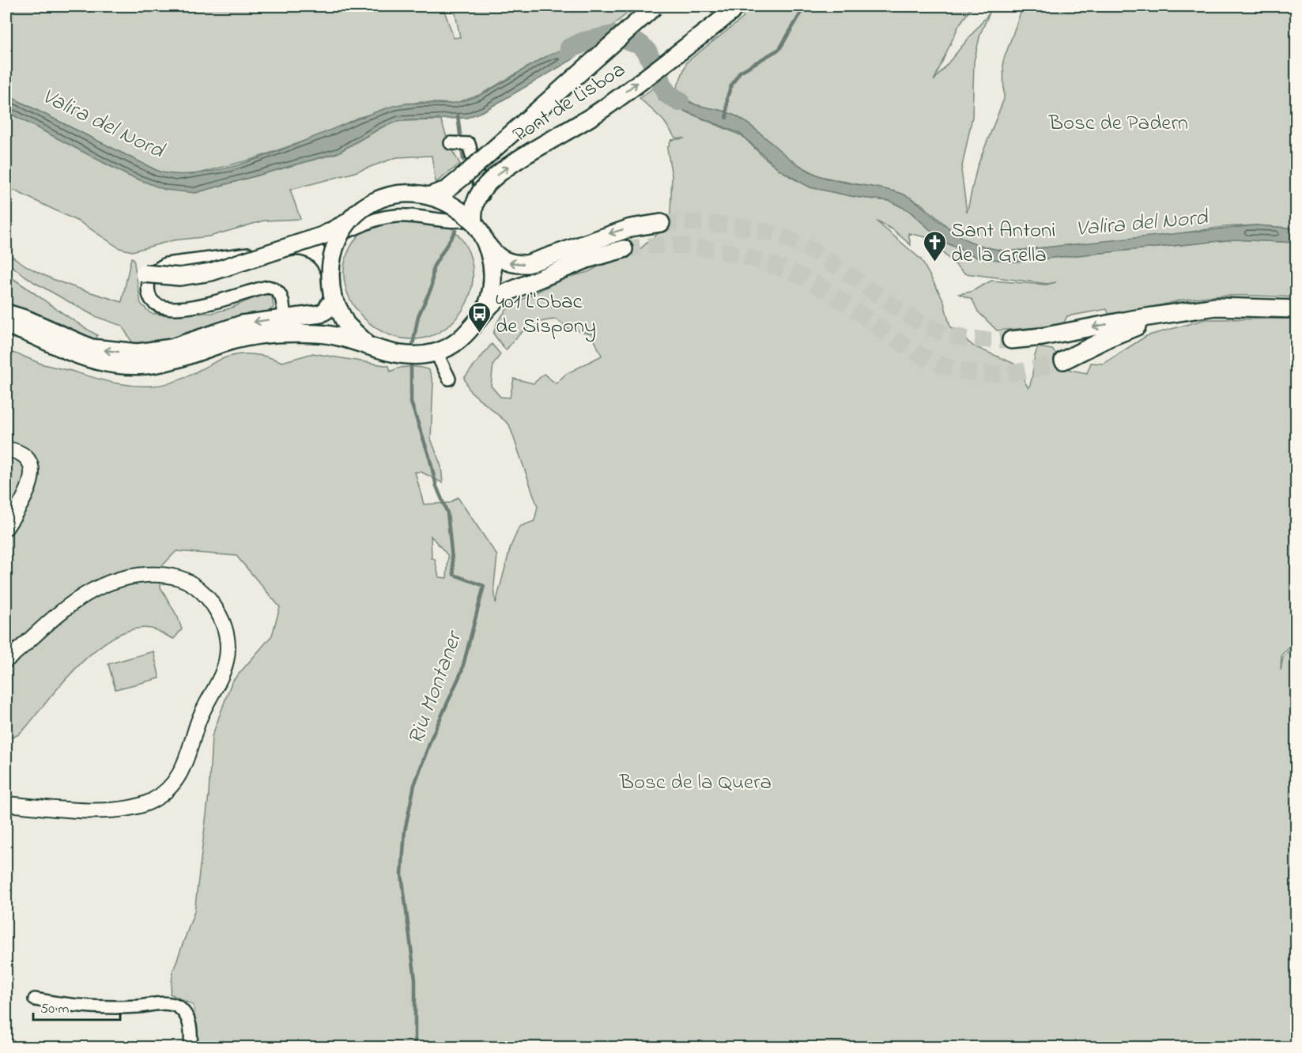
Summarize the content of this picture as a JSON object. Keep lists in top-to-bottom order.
{
  "streets": {
    "highway": ["Pont de Lisboa"]
  },
  "water": ["Valira del Nord", "Riu Montaner"],
  "parks": ["Bosc de Padern", "Bosc de la Quera"],
  "places": {
    "church": ["Sant Antoni de la Grella"],
    "bus stop": ["401 L'Obac de Sispony"]
  },
  "scale_bar": "50 m"
}
